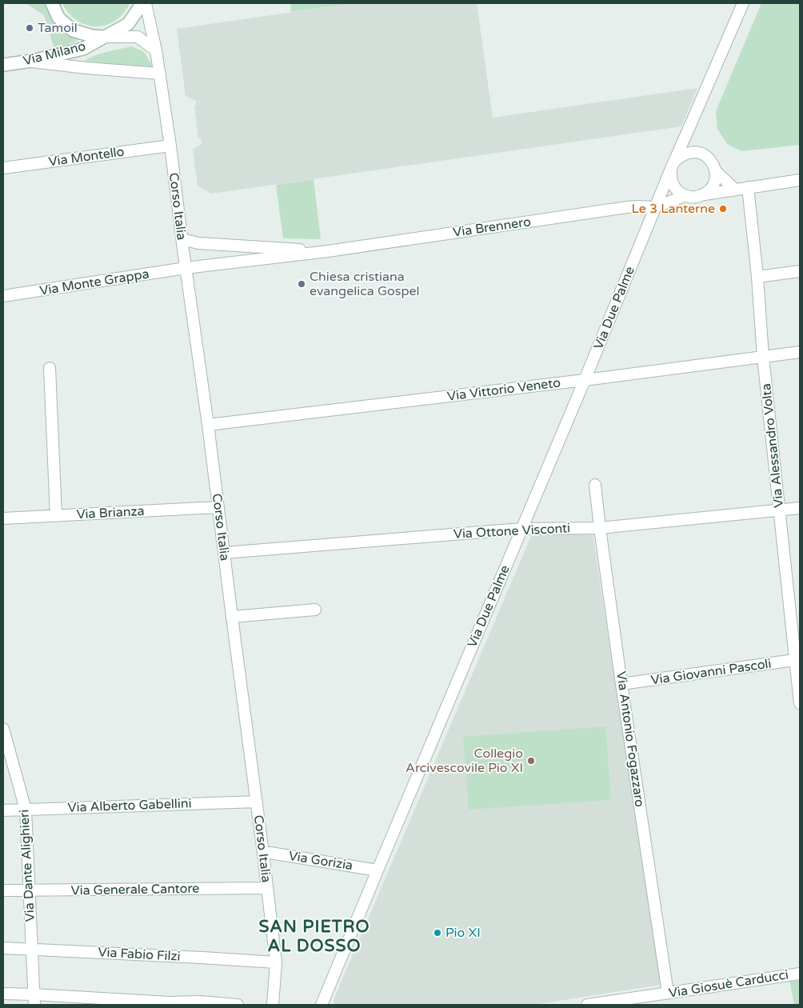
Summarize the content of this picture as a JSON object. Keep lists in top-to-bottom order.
{
  "streets": {
    "main road": ["Via Milano"],
    "street": [
      "Via Montello",
      "Corso Italia",
      "Via Brennero",
      "Via Monte Grappa",
      "Via Due Palme",
      "Via Vittorio Veneto",
      "Via Alessandro Volta",
      "Via Brianza",
      "Via Ottone Visconti",
      "Via Giovanni Pascoli",
      "Via Antonio Fogazzaro",
      "Via Alberto Gabellini",
      "Via Gorizia",
      "Via Dante Alighieri",
      "Via Generale Cantore",
      "Via Fabio Filzi",
      "Via Giosuè Carducci"
    ]
  },
  "crossings": [
    ["Via Montello", "Corso Italia"],
    ["Corso Italia", "Via Brennero"],
    ["Corso Italia", "Via Monte Grappa"],
    ["Corso Italia", "Via Vittorio Veneto"],
    ["Corso Italia", "Via Brianza"],
    ["Corso Italia", "Via Ottone Visconti"],
    ["Corso Italia", "Via Alberto Gabellini"],
    ["Corso Italia", "Via Gorizia"],
    ["Corso Italia", "Via Generale Cantore"],
    ["Corso Italia", "Via Fabio Filzi"],
    ["Via Brennero", "Via Monte Grappa"],
    ["Via Brennero", "Via Due Palme"],
    ["Via Due Palme", "Via Vittorio Veneto"],
    ["Via Due Palme", "Via Ottone Visconti"],
    ["Via Due Palme", "Via Gorizia"],
    ["Via Vittorio Veneto", "Via Alessandro Volta"],
    ["Via Alessandro Volta", "Via Ottone Visconti"],
    ["Via Alessandro Volta", "Via Giovanni Pascoli"],
    ["Via Ottone Visconti", "Via Antonio Fogazzaro"],
    ["Via Giovanni Pascoli", "Via Antonio Fogazzaro"],
    ["Via Antonio Fogazzaro", "Via Giosuè Carducci"],
    ["Via Alberto Gabellini", "Via Dante Alighieri"],
    ["Via Dante Alighieri", "Via Generale Cantore"],
    ["Via Dante Alighieri", "Via Fabio Filzi"]
  ],
  "districts": ["SAN PIETRO AL DOSSO"],
  "places": [
    "Tamoil",
    "Le 3 Lanterne",
    "Chiesa cristiana evangelica Gospel",
    "Collegio Arcivescovile Pio XI",
    "Pio XI"
  ]
}
